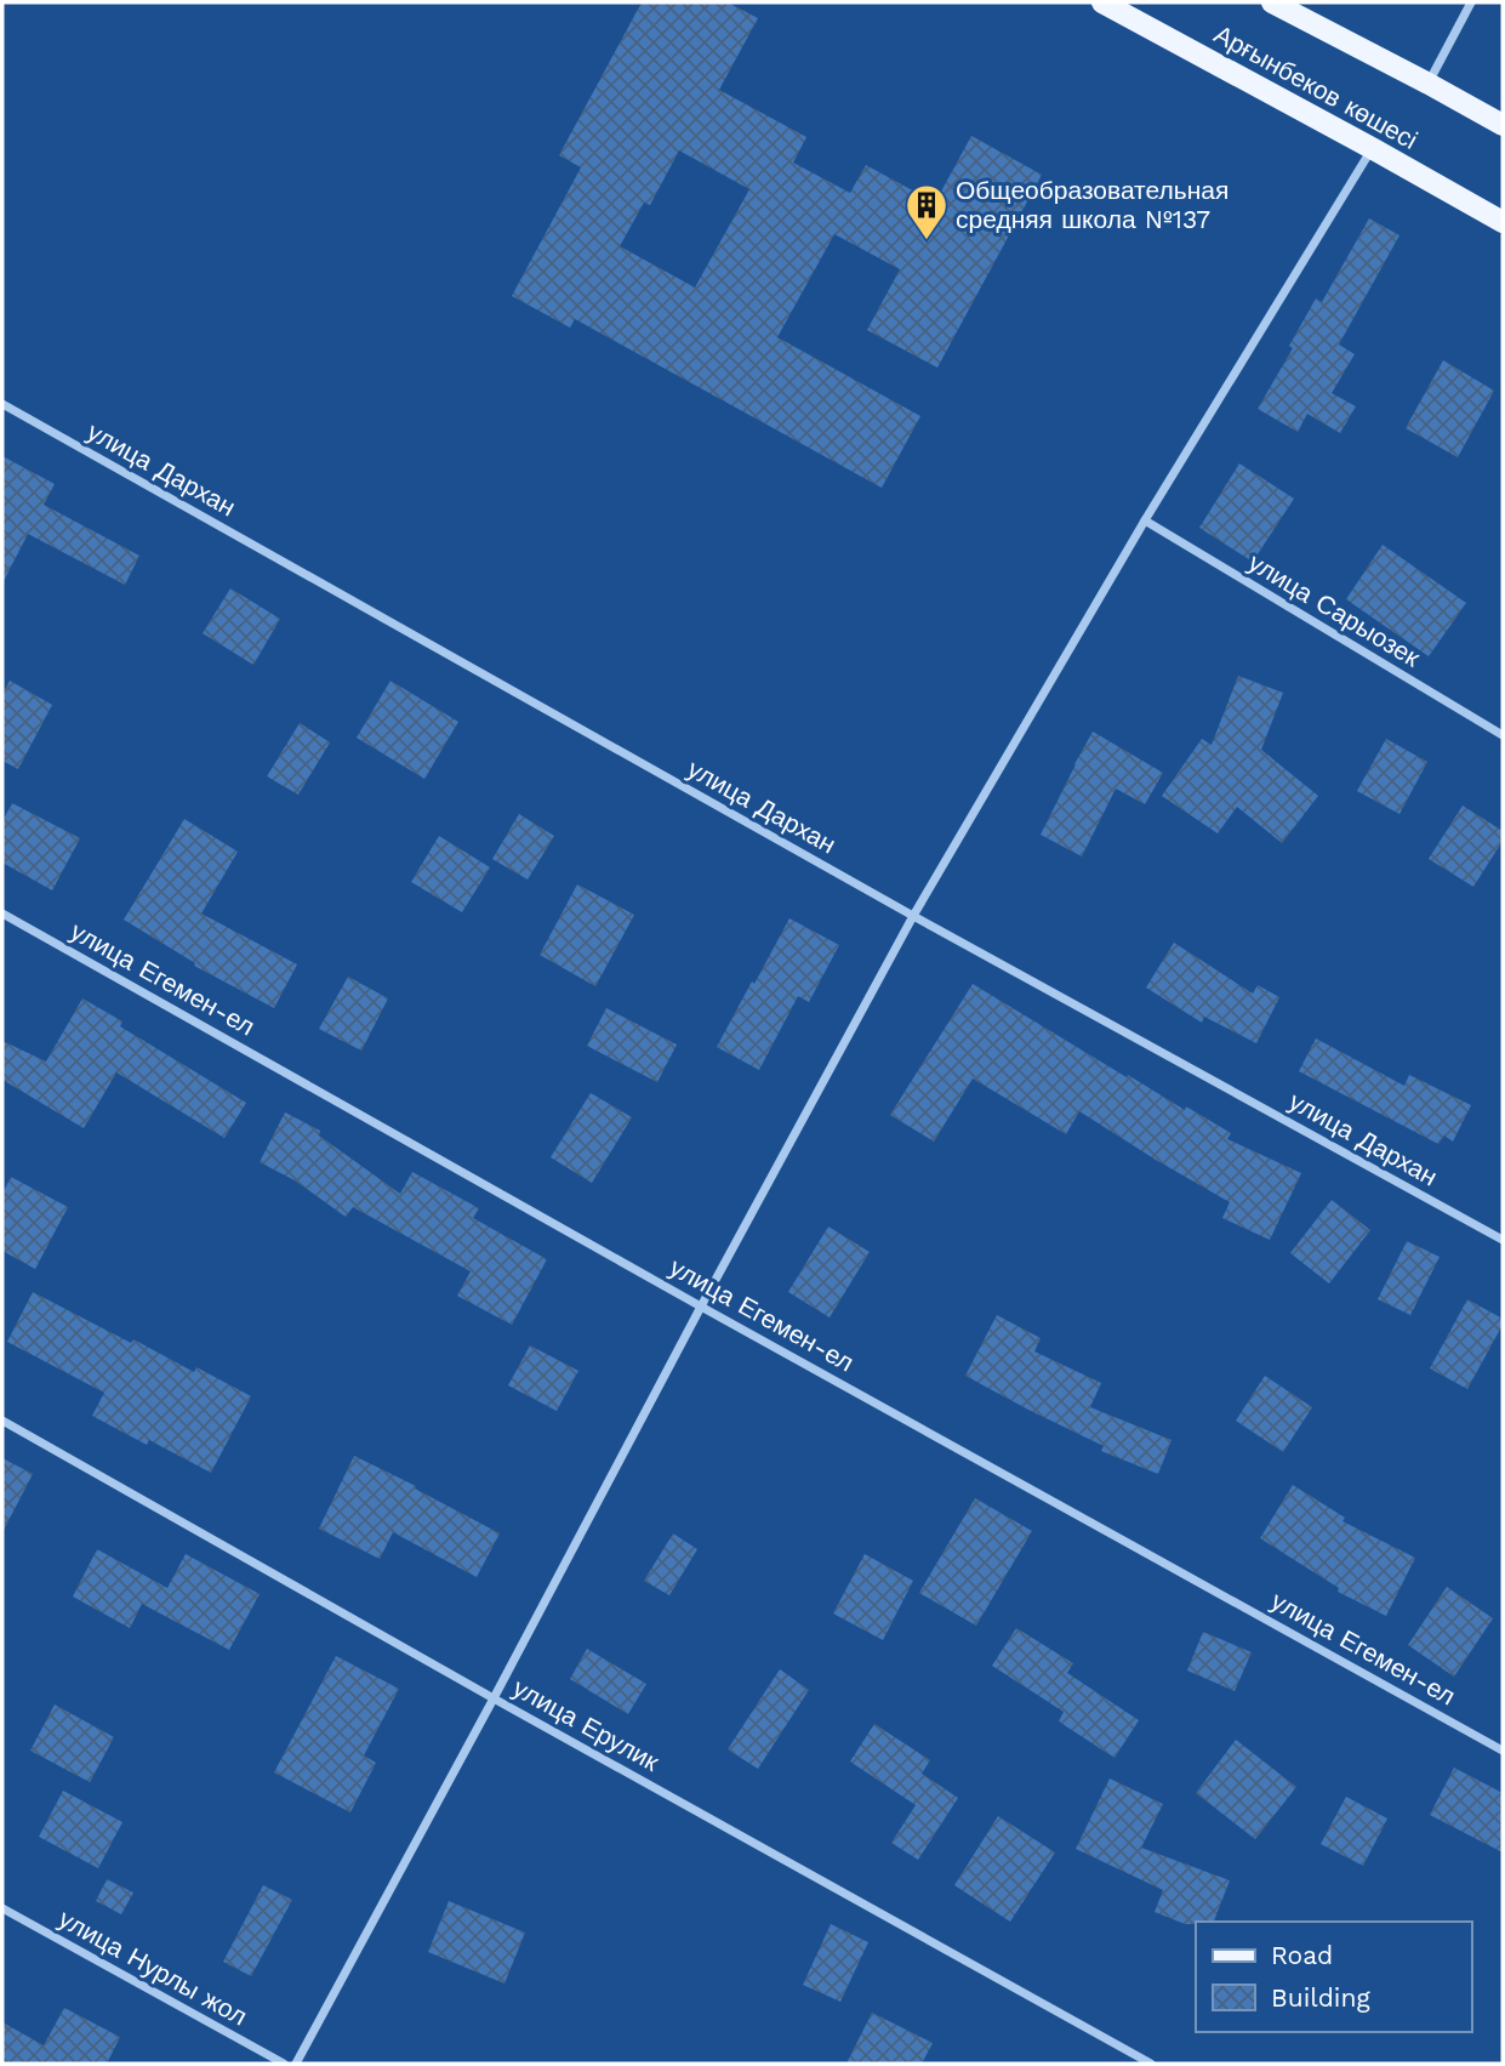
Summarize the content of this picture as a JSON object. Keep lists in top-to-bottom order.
{
  "streets": {
    "main road": ["Арғынбеков көшесі"],
    "street": [
      "улица Дархан",
      "улица Сарыозек",
      "улица Егемен-ел",
      "улица Ерулик",
      "улица Нурлы жол"
    ]
  },
  "places": {
    "building": ["Общеобразовательная средняя школа №137"]
  },
  "legend": ["Road", "Building"]
}
